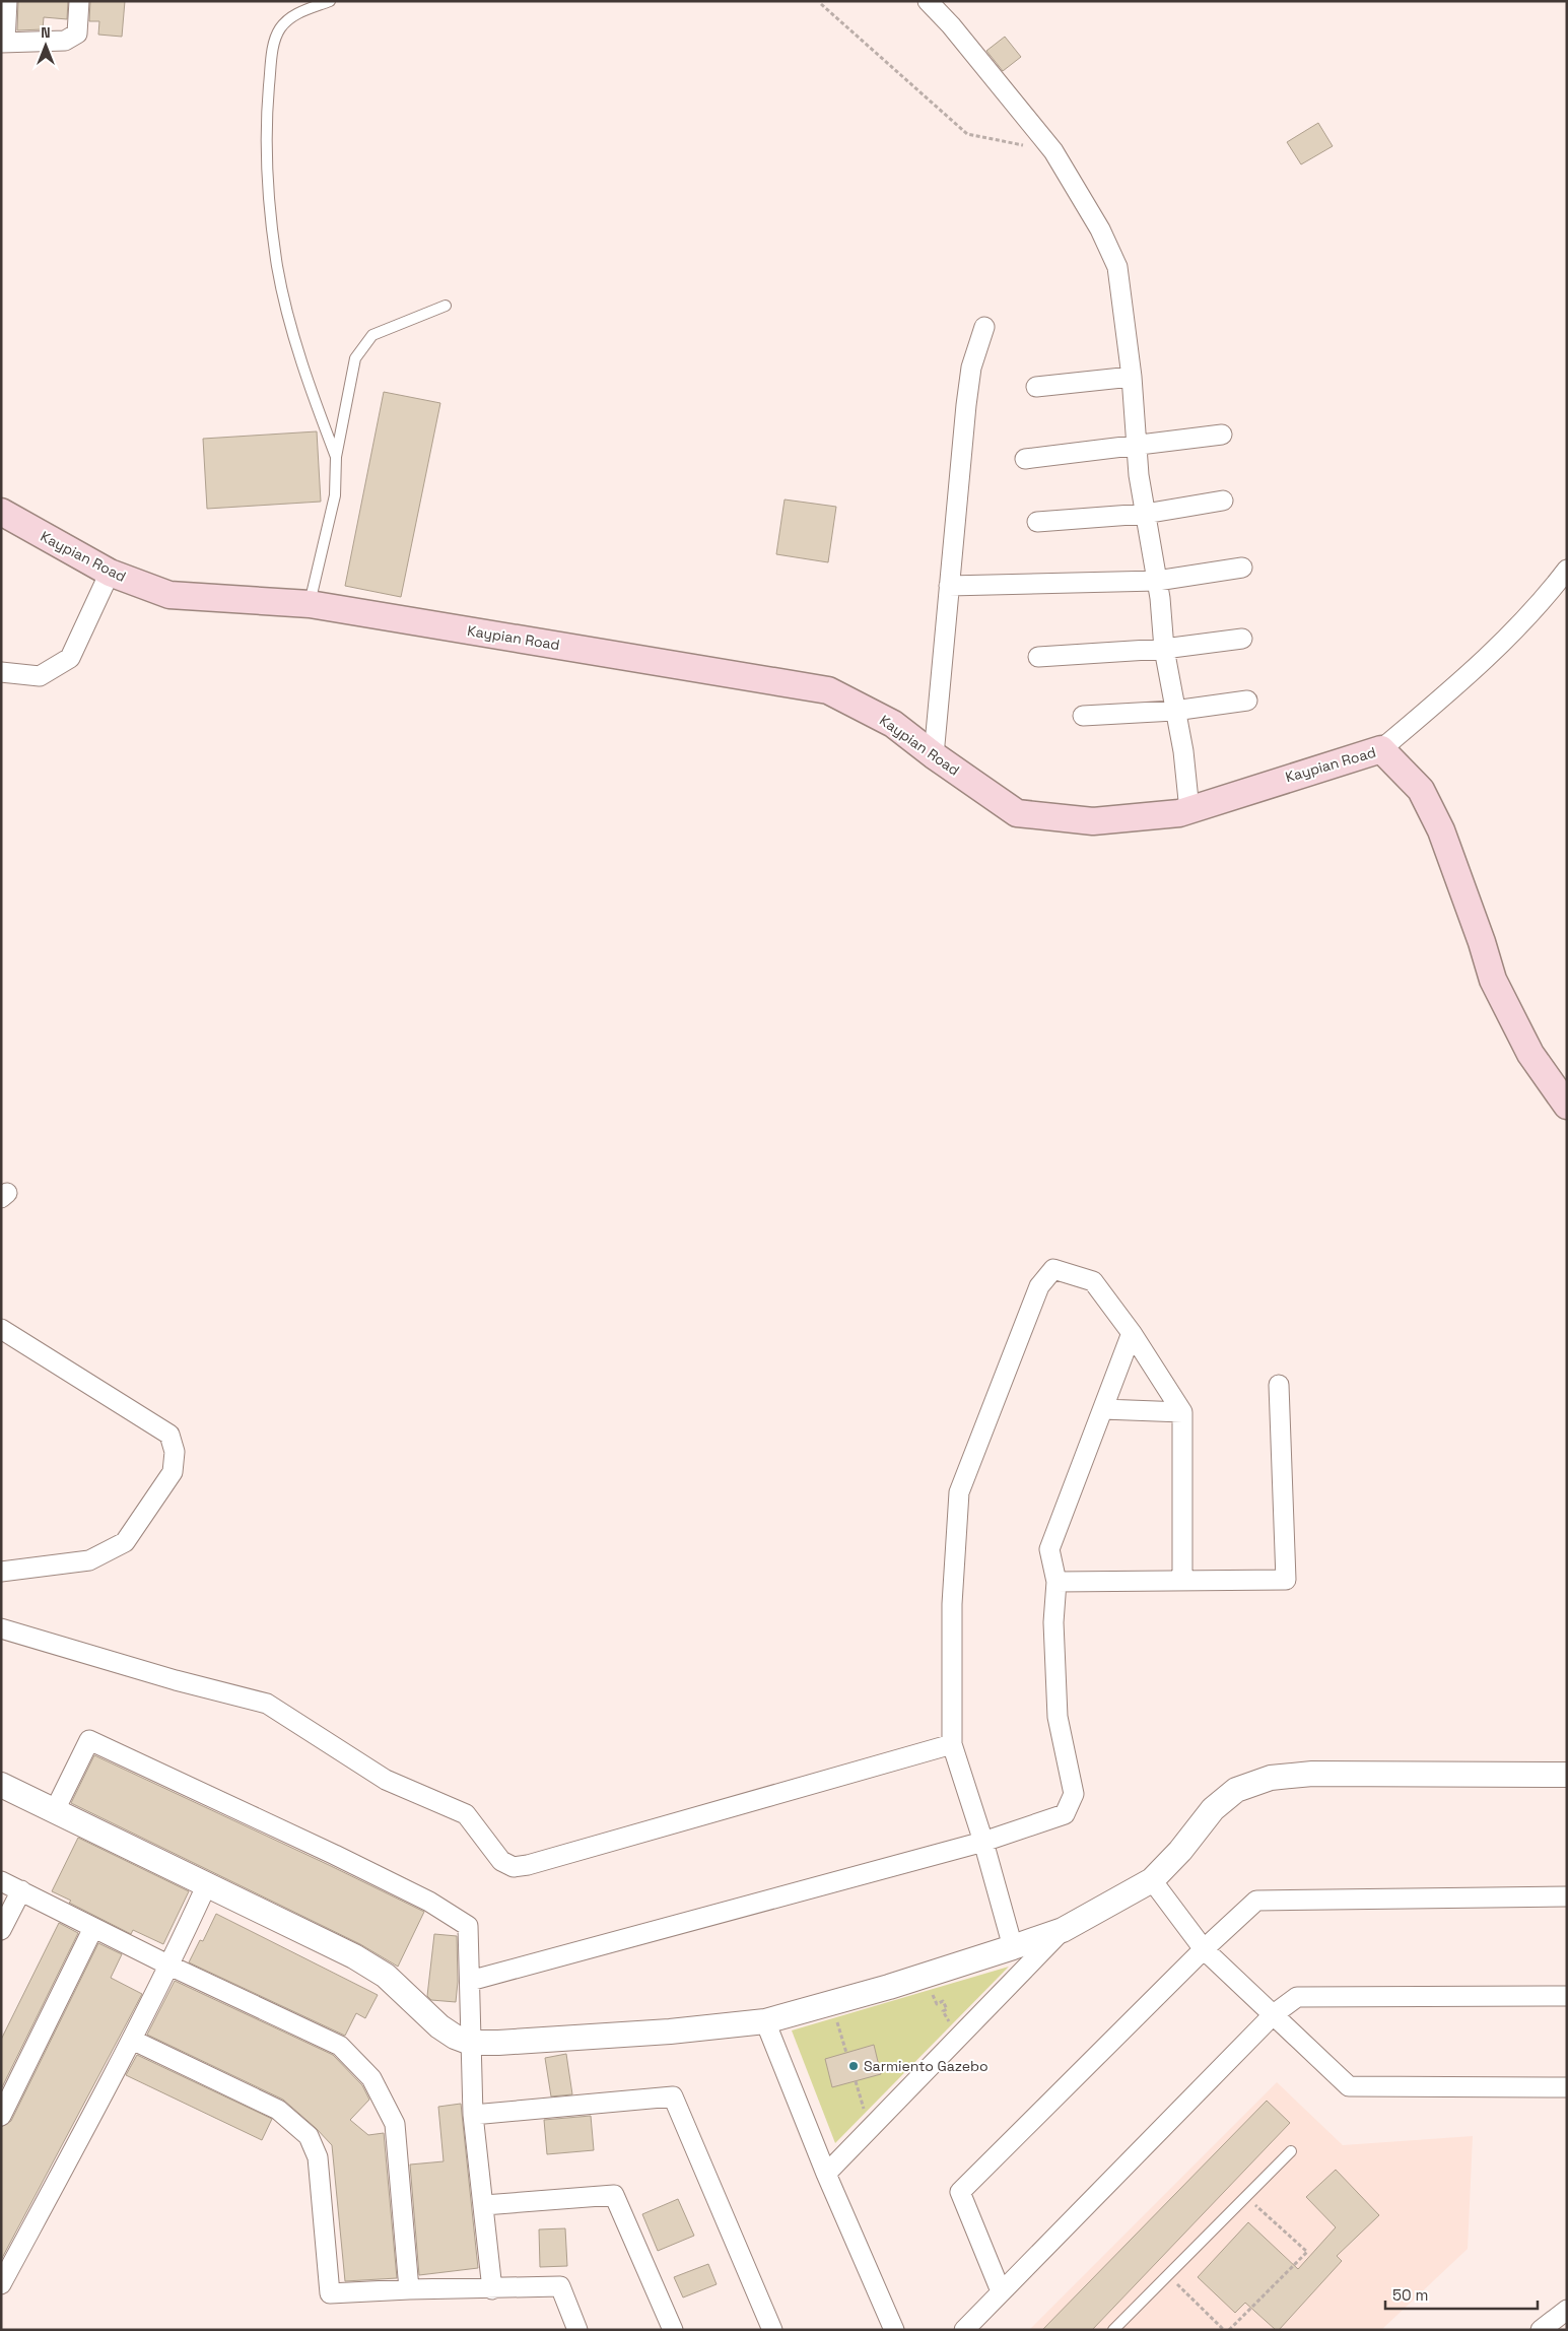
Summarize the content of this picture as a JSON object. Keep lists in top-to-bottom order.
{
  "streets": {
    "main road": ["Kaypian Road"]
  },
  "places": ["Sarmiento Gazebo"],
  "scale_bar": "50 m",
  "north": "top"
}
